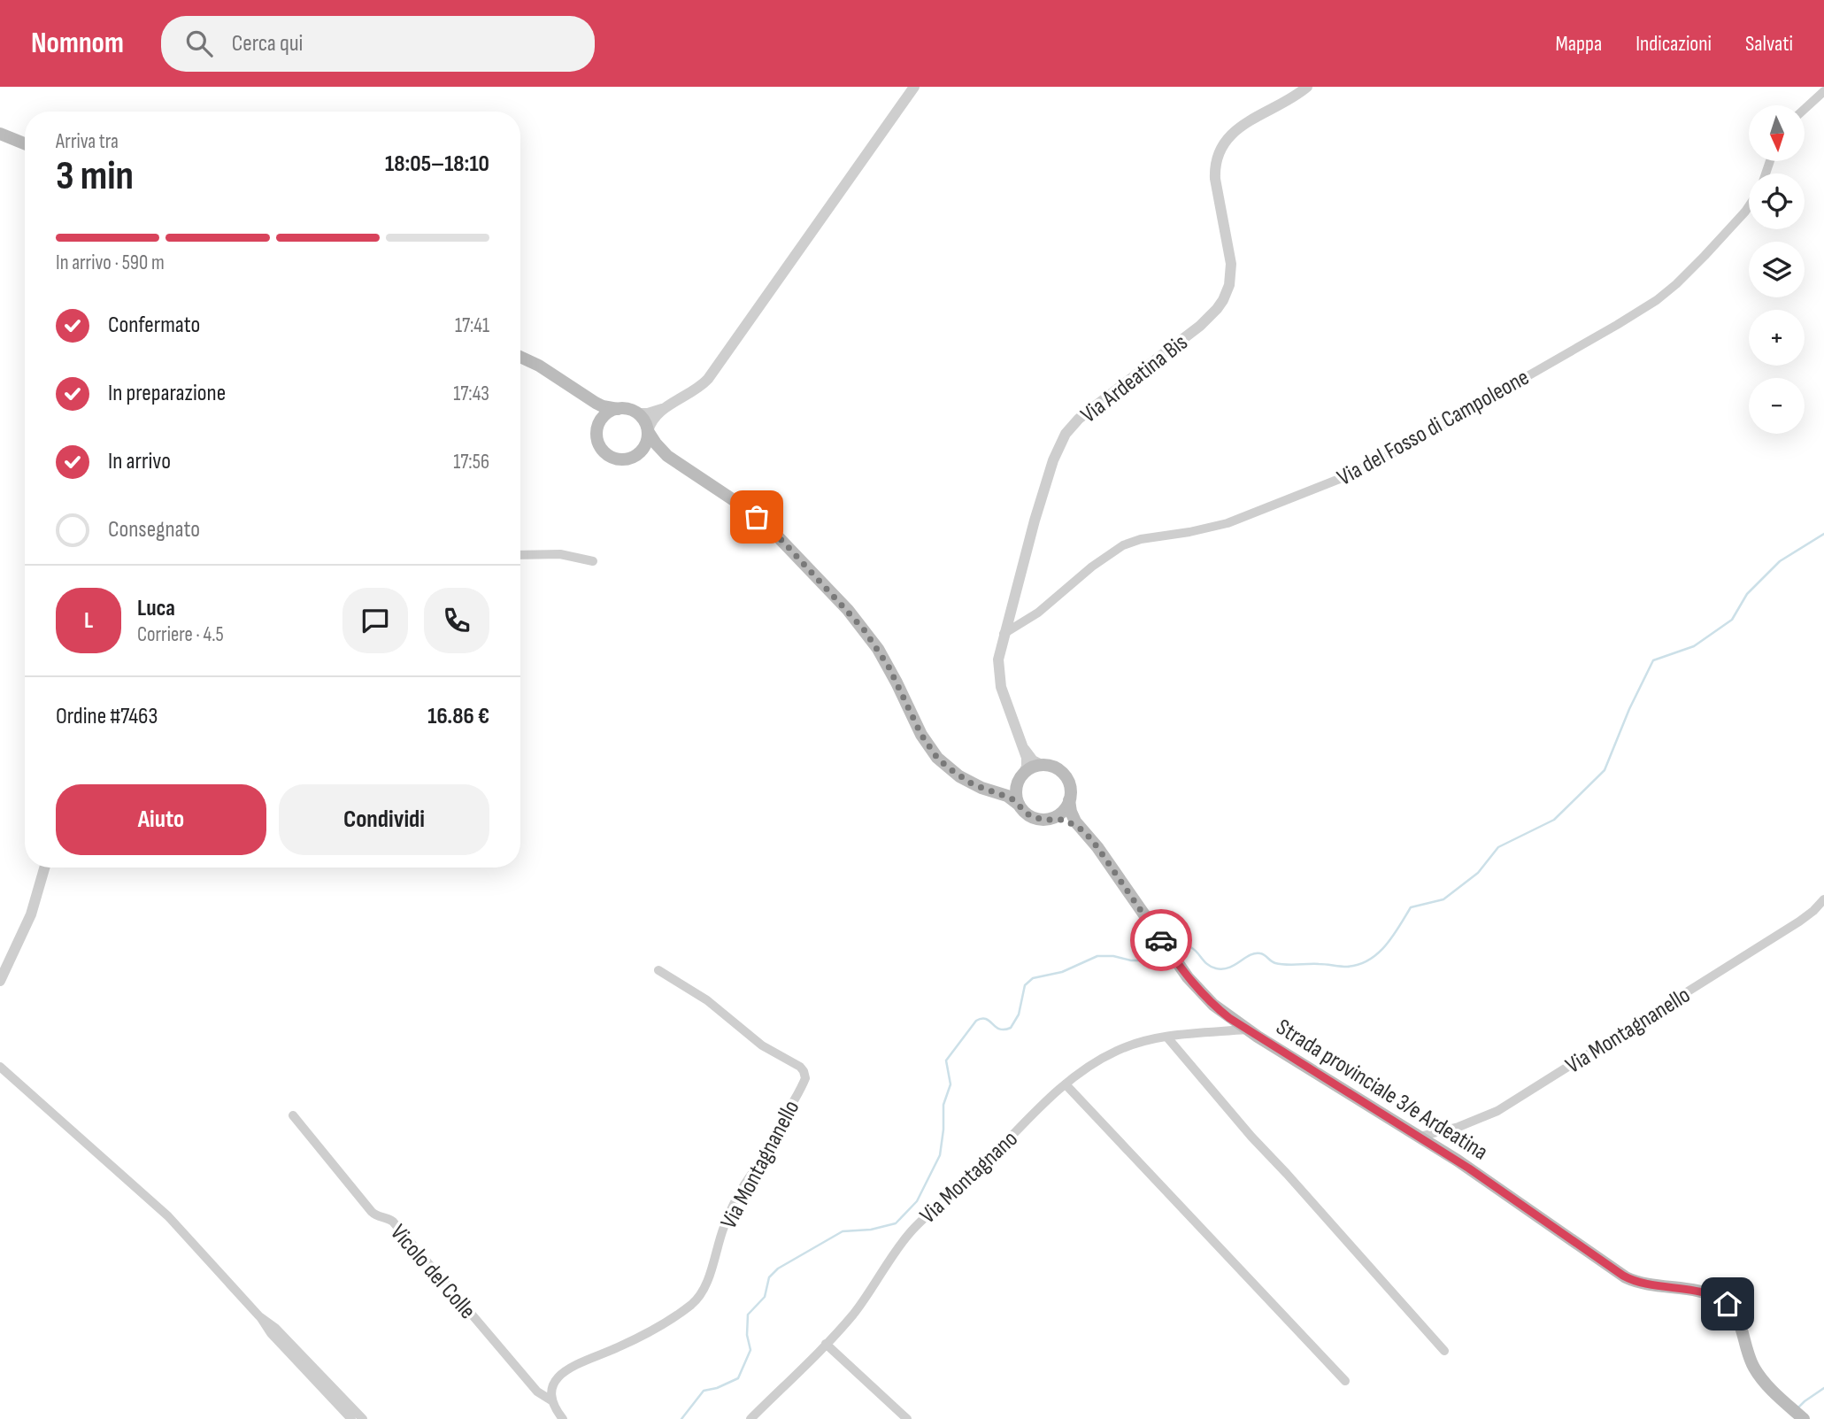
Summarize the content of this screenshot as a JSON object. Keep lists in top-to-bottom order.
{
  "streets": {
    "main road": ["Strada provinciale 3/e Ardeatina"],
    "street": [
      "Via Ardeatina Bis",
      "Via del Fosso di Campoleone",
      "Via Montagnanello",
      "Via Montagnano",
      "Vicolo del Colle"
    ]
  },
  "crossings": [
    ["Via Ardeatina Bis", "Via del Fosso di Campoleone"],
    ["Via Ardeatina Bis", "Strada provinciale 3/e Ardeatina"],
    ["Via Montagnanello", "Strada provinciale 3/e Ardeatina"],
    ["Via Montagnanello", "Vicolo del Colle"],
    ["Strada provinciale 3/e Ardeatina", "Via Montagnano"]
  ],
  "north": "bottom",
  "page": {
    "header": "Nomnom",
    "search": "Cerca qui",
    "nav": ["Mappa", "Indicazioni", "Salvati"],
    "map_buttons": ["+", "−"],
    "heading": ["3 min", "Arriva tra", "18:05–18:10"],
    "panel": [
      "Luca",
      "Corriere · 4.5",
      "Ordine #7463",
      "16.86 €"
    ],
    "bar": "In arrivo · 590 m",
    "list": [
      ["Confermato", "17:41"],
      ["In preparazione", "17:43"],
      ["In arrivo", "17:56"],
      "Consegnato"
    ],
    "round": "L",
    "buttons": ["Aiuto", "Condividi"]
  }
}
